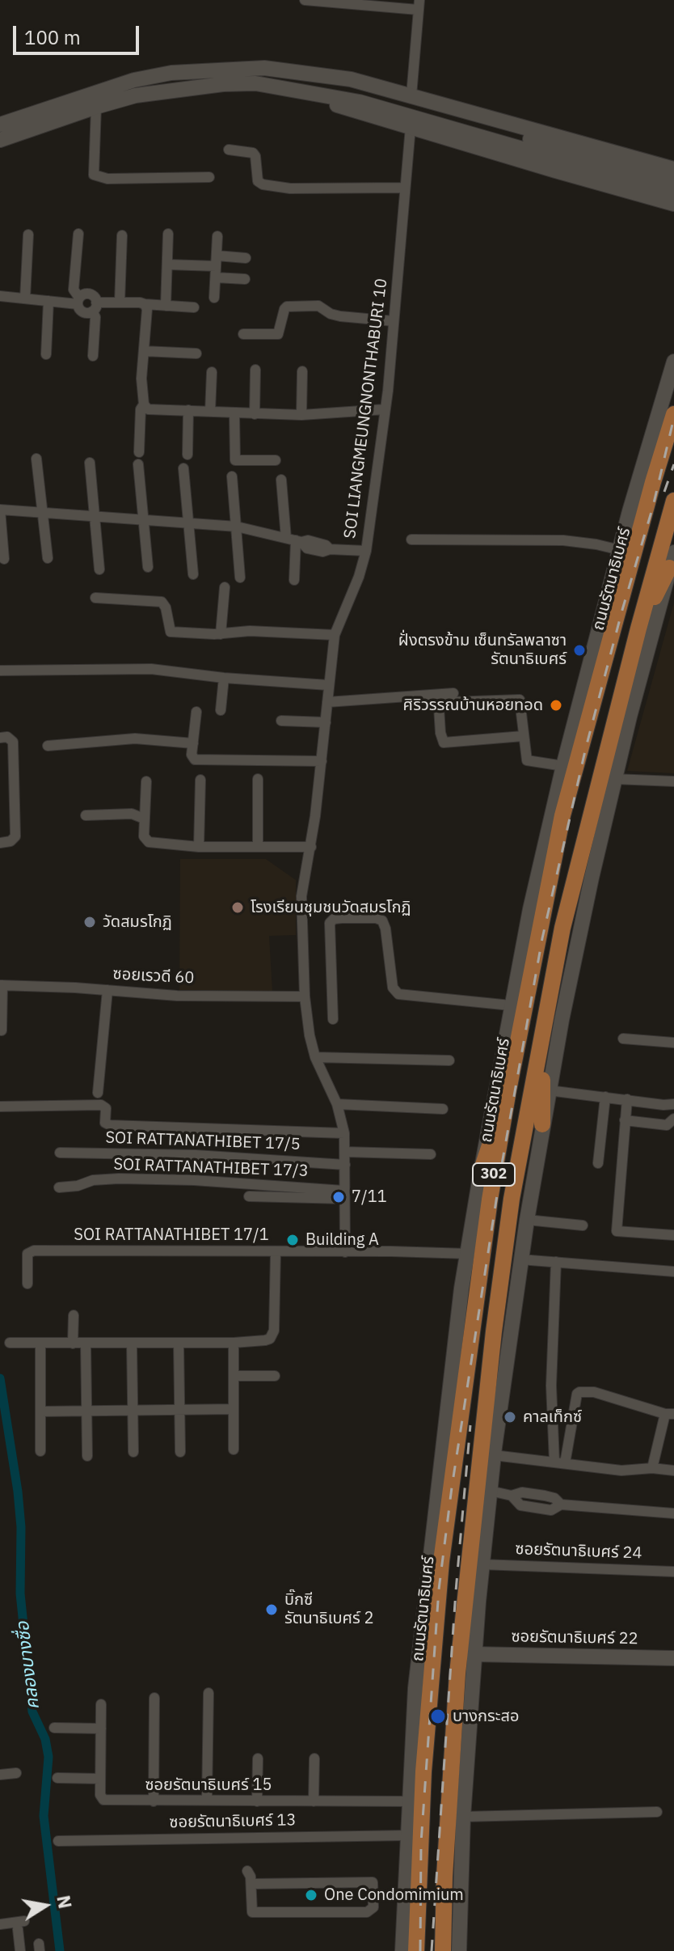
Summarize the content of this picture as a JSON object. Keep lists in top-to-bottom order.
{
  "streets": {
    "main road": ["ถนนรัตนาธิเบศร์", "302", "ซอยรัตนาธิเบศร์ 22"],
    "street": [
      "SOI LIANGMEUNGNONTHABURI 10",
      "ซอยเรวดี 60",
      "SOI RATTANATHIBET 17/5",
      "SOI RATTANATHIBET 17/3",
      "SOI RATTANATHIBET 17/1",
      "ซอยรัตนาธิเบศร์ 24",
      "ซอยรัตนาธิเบศร์ 15",
      "ซอยรัตนาธิเบศร์ 13"
    ]
  },
  "crossings": [
    ["SOI LIANGMEUNGNONTHABURI 10", "ซอยเรวดี 60"],
    ["SOI LIANGMEUNGNONTHABURI 10", "SOI RATTANATHIBET 17/5"],
    ["SOI LIANGMEUNGNONTHABURI 10", "SOI RATTANATHIBET 17/3"],
    ["SOI LIANGMEUNGNONTHABURI 10", "SOI RATTANATHIBET 17/1"],
    ["ถนนรัตนาธิเบศร์", "SOI RATTANATHIBET 17/1"],
    ["ถนนรัตนาธิเบศร์", "ซอยรัตนาธิเบศร์ 15"],
    ["ถนนรัตนาธิเบศร์", "ซอยรัตนาธิเบศร์ 13"],
    ["302", "ซอยรัตนาธิเบศร์ 24"],
    ["302", "ซอยรัตนาธิเบศร์ 22"]
  ],
  "water": ["คลองบางซื่อ"],
  "places": [
    "ฝั่งตรงข้าม เซ็นทรัลพลาซา รัตนาธิเบศร์",
    "ศิริวรรณบ้านหอยทอด",
    "โรงเรียนชุมชนวัดสมรโกฏิ",
    "วัดสมรโกฏิ",
    "7/11",
    "Building A",
    "คาลเท็กซ์",
    "บิ๊กซี รัตนาธิเบศร์ 2",
    "บางกระสอ",
    "One Condomimium"
  ],
  "scale_bar": "100 m",
  "north": "right"
}
